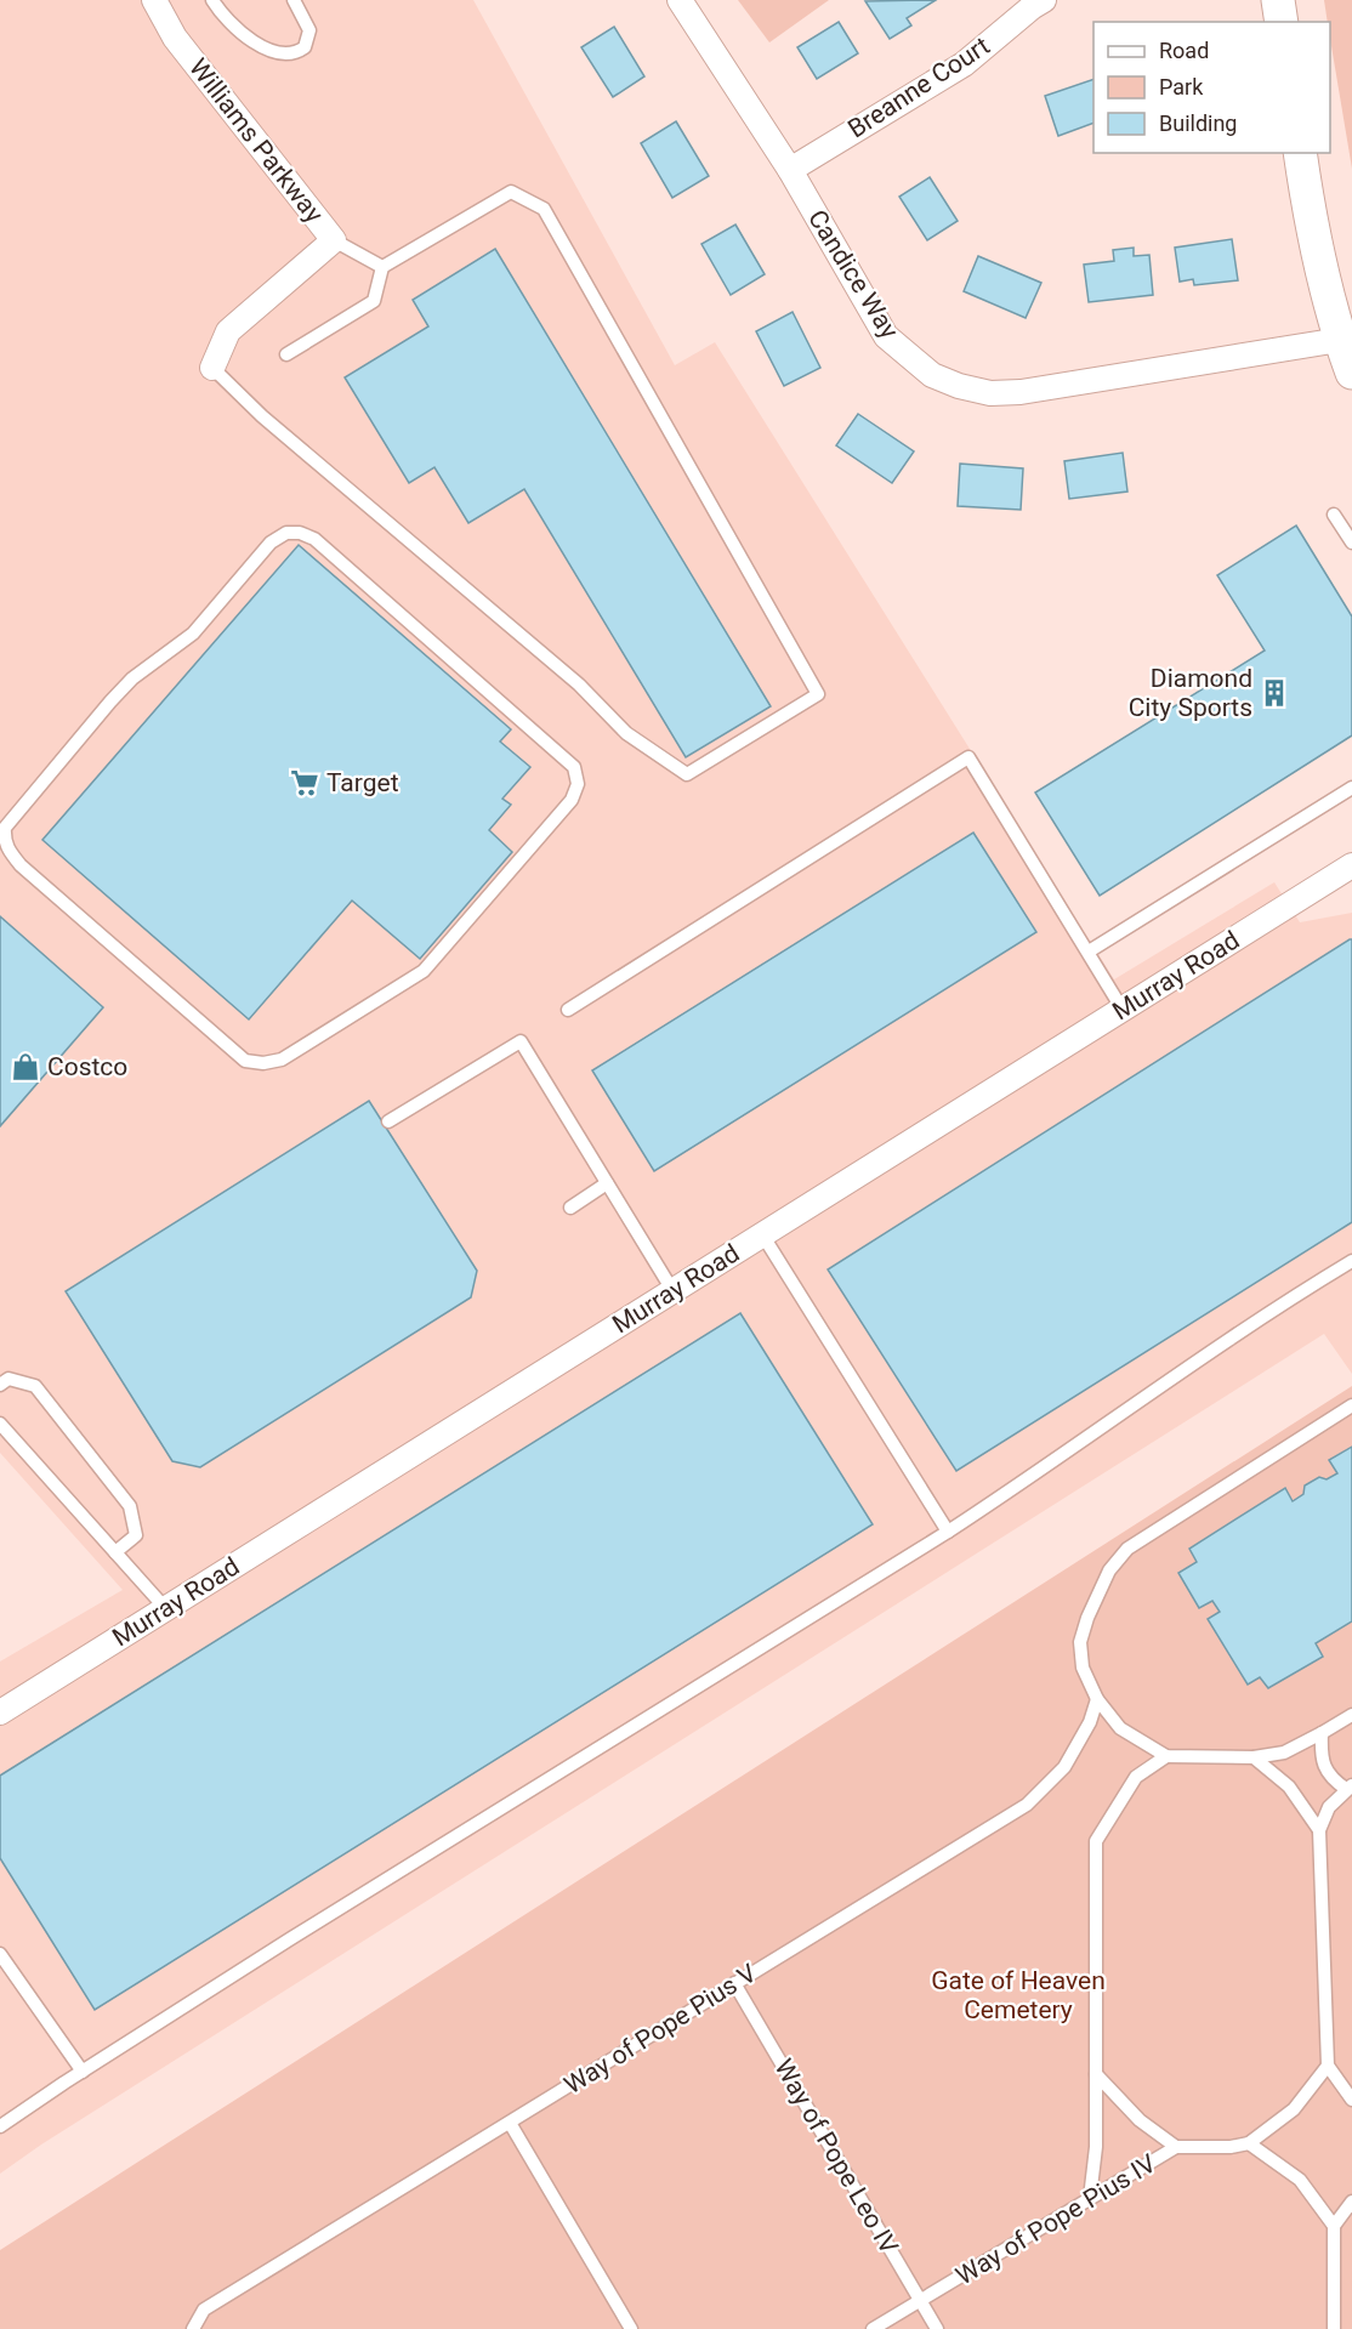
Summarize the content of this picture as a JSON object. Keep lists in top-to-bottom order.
{
  "streets": {
    "street": [
      "Breanne Court",
      "Williams Parkway",
      "Candice Way",
      "Murray Road"
    ],
    "lane": ["Way of Pope Pius V", "Way of Pope Leo IV", "Way of Pope Pius IV"]
  },
  "crossings": [
    ["Breanne Court", "Candice Way"],
    ["Way of Pope Pius V", "Way of Pope Leo IV"],
    ["Way of Pope Leo IV", "Way of Pope Pius IV"]
  ],
  "parks": ["Gate of Heaven Cemetery"],
  "places": {
    "building": ["Diamond City Sports"],
    "supermarket": ["Target"],
    "shop": ["Costco"]
  },
  "legend": ["Road", "Park", "Building"]
}
